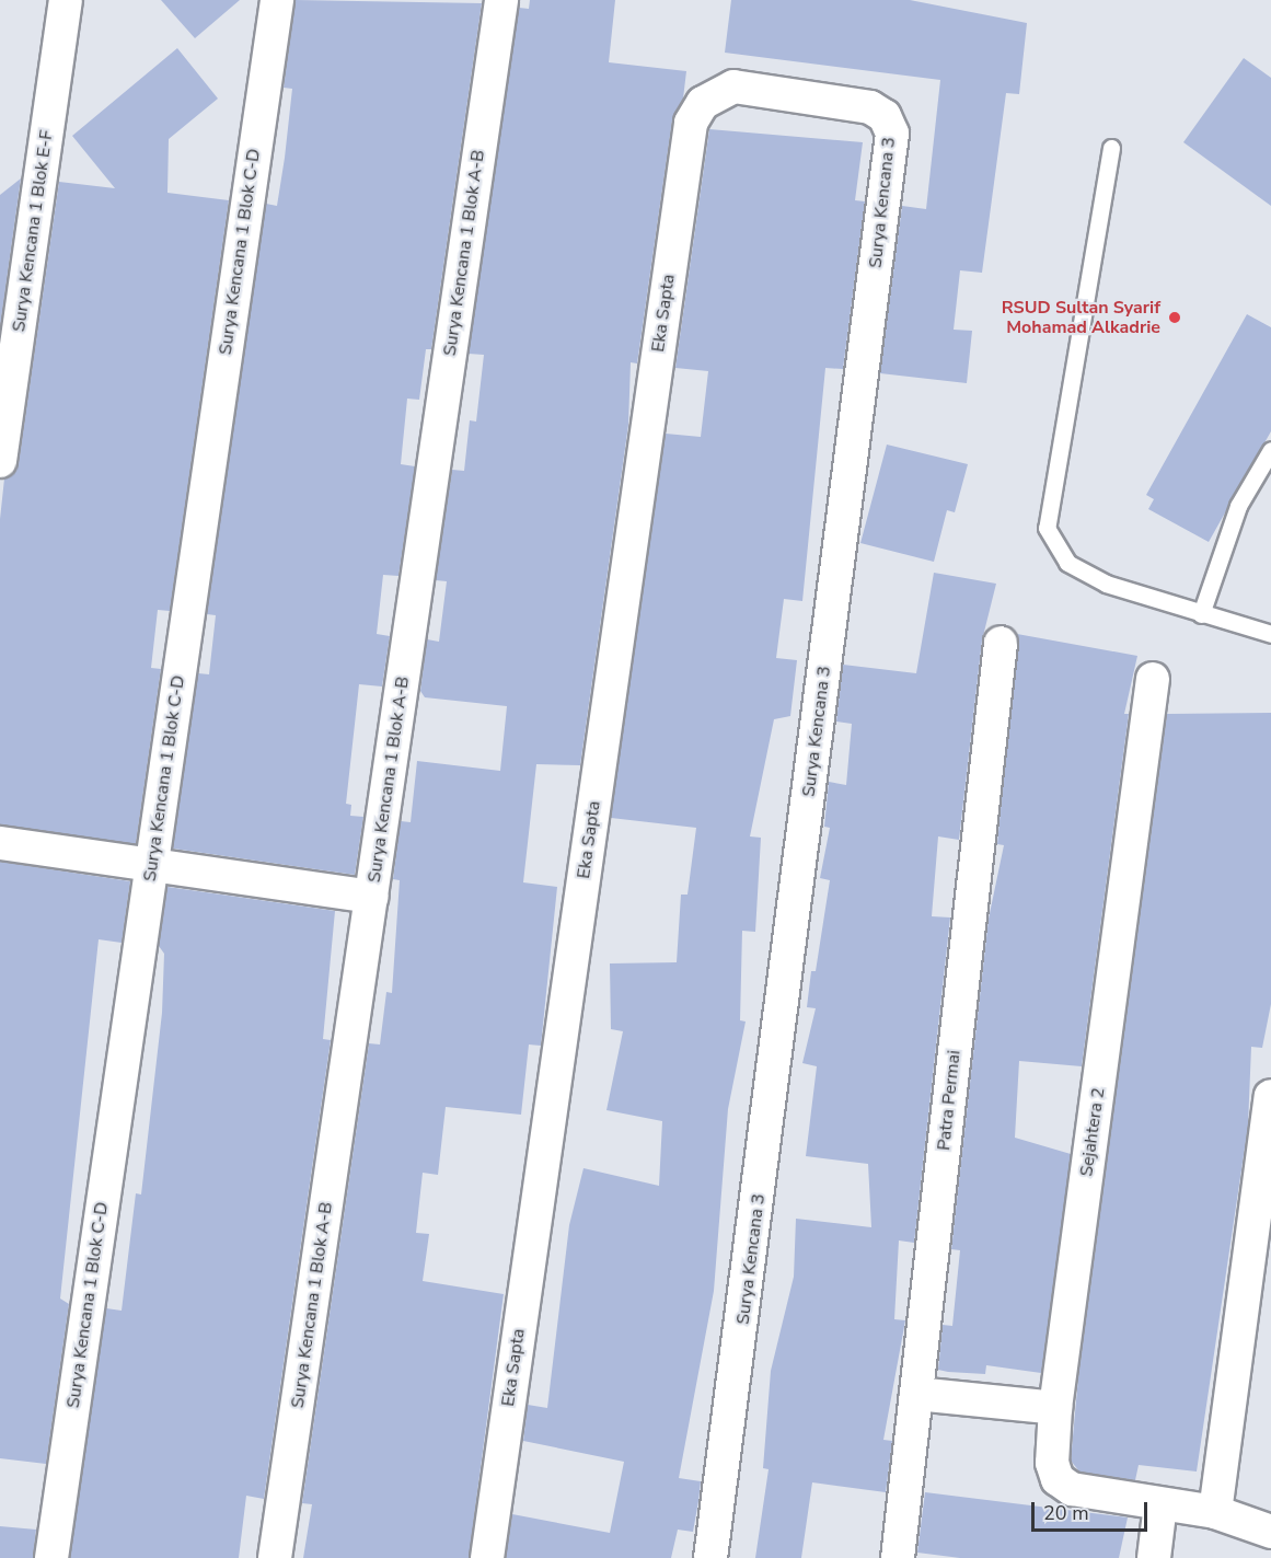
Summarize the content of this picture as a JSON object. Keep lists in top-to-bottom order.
{
  "streets": {
    "street": [
      "Surya Kencana 3",
      "Surya Kencana 1 Blok E-F",
      "Surya Kencana 1 Blok C-D",
      "Surya Kencana 1 Blok A-B",
      "Eka Sapta",
      "Patra Permai",
      "Sejahtera 2"
    ]
  },
  "crossings": [
    ["Surya Kencana 3", "Eka Sapta"]
  ],
  "places": ["RSUD Sultan Syarif Mohamad Alkadrie"],
  "scale_bar": "20 m"
}
